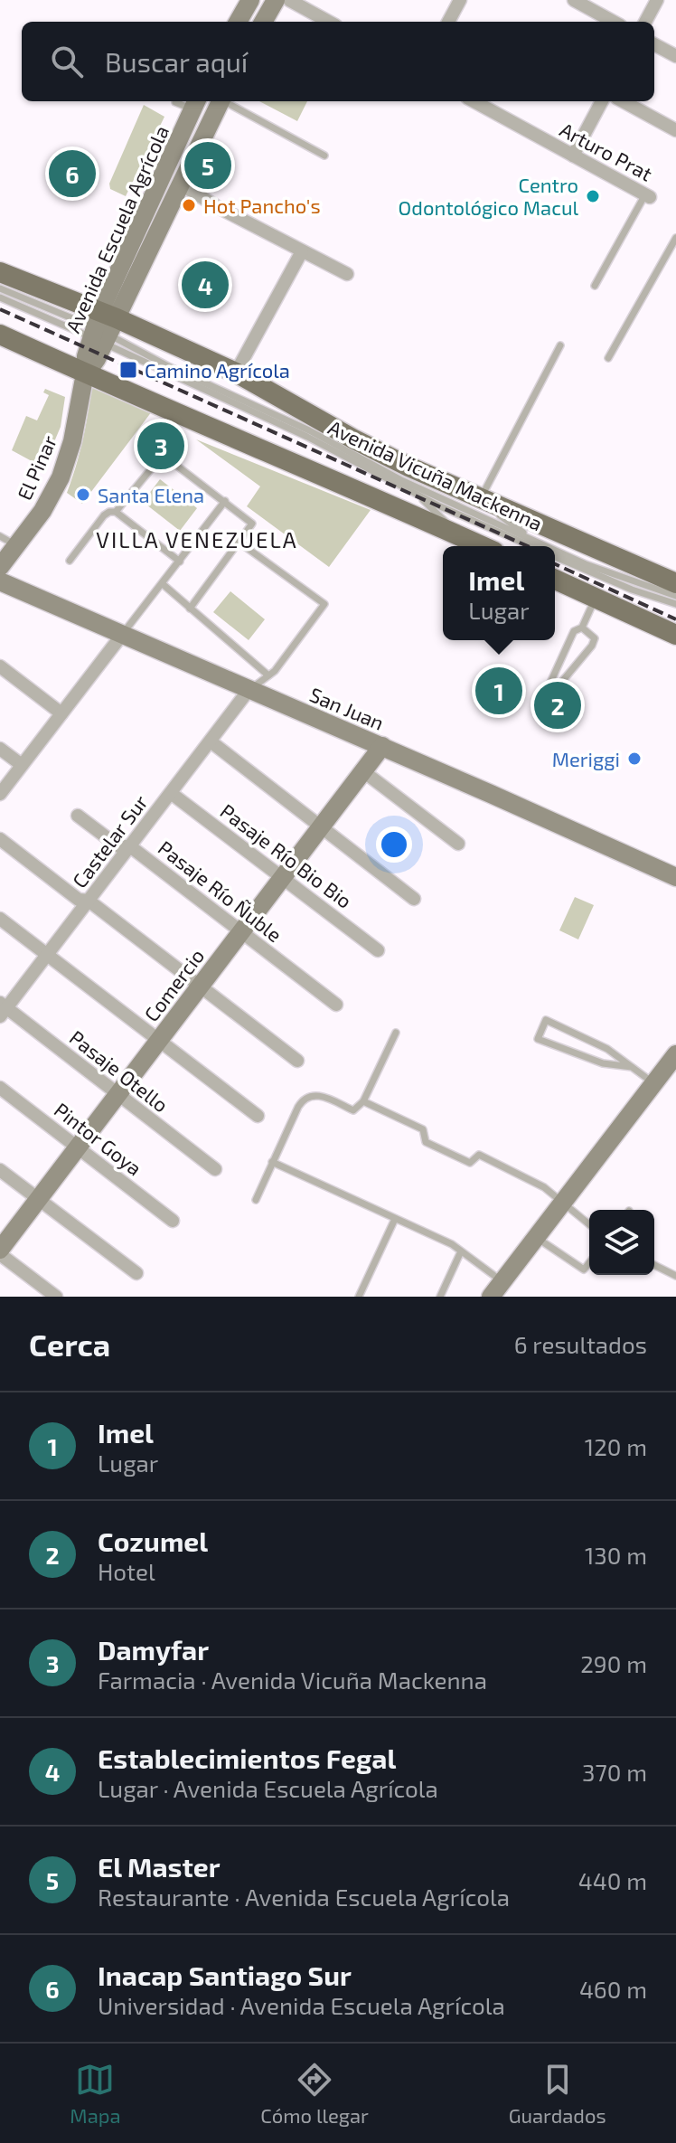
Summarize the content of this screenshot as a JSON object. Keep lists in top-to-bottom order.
{
  "streets": {
    "main road": ["Avenida Vicuña Mackenna"],
    "street": [
      "Arturo Prat",
      "Avenida Escuela Agrícola",
      "El Pinar",
      "San Juan",
      "Castelar Sur",
      "Pasaje Río Bio Bio",
      "Pasaje Río Ñuble",
      "Comercio",
      "Pasaje Otello",
      "Pintor Goya"
    ]
  },
  "crossings": [
    ["Avenida Escuela Agrícola", "El Pinar"],
    ["Avenida Escuela Agrícola", "Avenida Vicuña Mackenna"],
    ["San Juan", "Castelar Sur"],
    ["San Juan", "Comercio"],
    ["Castelar Sur", "Pasaje Río Bio Bio"],
    ["Castelar Sur", "Pasaje Río Ñuble"],
    ["Castelar Sur", "Pasaje Otello"],
    ["Pasaje Río Bio Bio", "Comercio"],
    ["Pasaje Río Ñuble", "Comercio"],
    ["Comercio", "Pasaje Otello"],
    ["Comercio", "Pintor Goya"]
  ],
  "districts": ["VILLA VENEZUELA"],
  "places": {
    "other": [
      "Centro Odontológico Macul",
      "Hot Pancho's",
      "Santa Elena",
      "Meriggi"
    ],
    "transit": ["Camino Agrícola"]
  },
  "page": {
    "search": "Buscar aquí",
    "pins": [
      "5",
      "6",
      "4",
      "3",
      "1",
      "2"
    ],
    "popup": ["Imel", "Lugar"],
    "heading": ["Cerca", "6 resultados"],
    "list": [
      {
        "mark": "1",
        "name": "Imel",
        "note": "Lugar",
        "value": "120 m"
      },
      {
        "mark": "2",
        "name": "Cozumel",
        "note": "Hotel",
        "value": "130 m"
      },
      {
        "mark": "3",
        "name": "Damyfar",
        "note": "Farmacia · Avenida Vicuña Mackenna",
        "value": "290 m"
      },
      {
        "mark": "4",
        "name": "Establecimientos Fegal",
        "note": "Lugar · Avenida Escuela Agrícola",
        "value": "370 m"
      },
      {
        "mark": "5",
        "name": "El Master",
        "note": "Restaurante · Avenida Escuela Agrícola",
        "value": "440 m"
      },
      {
        "mark": "6",
        "name": "Inacap Santiago Sur",
        "note": "Universidad · Avenida Escuela Agrícola",
        "value": "460 m"
      }
    ],
    "nav": ["Mapa", "Cómo llegar", "Guardados"]
  }
}
